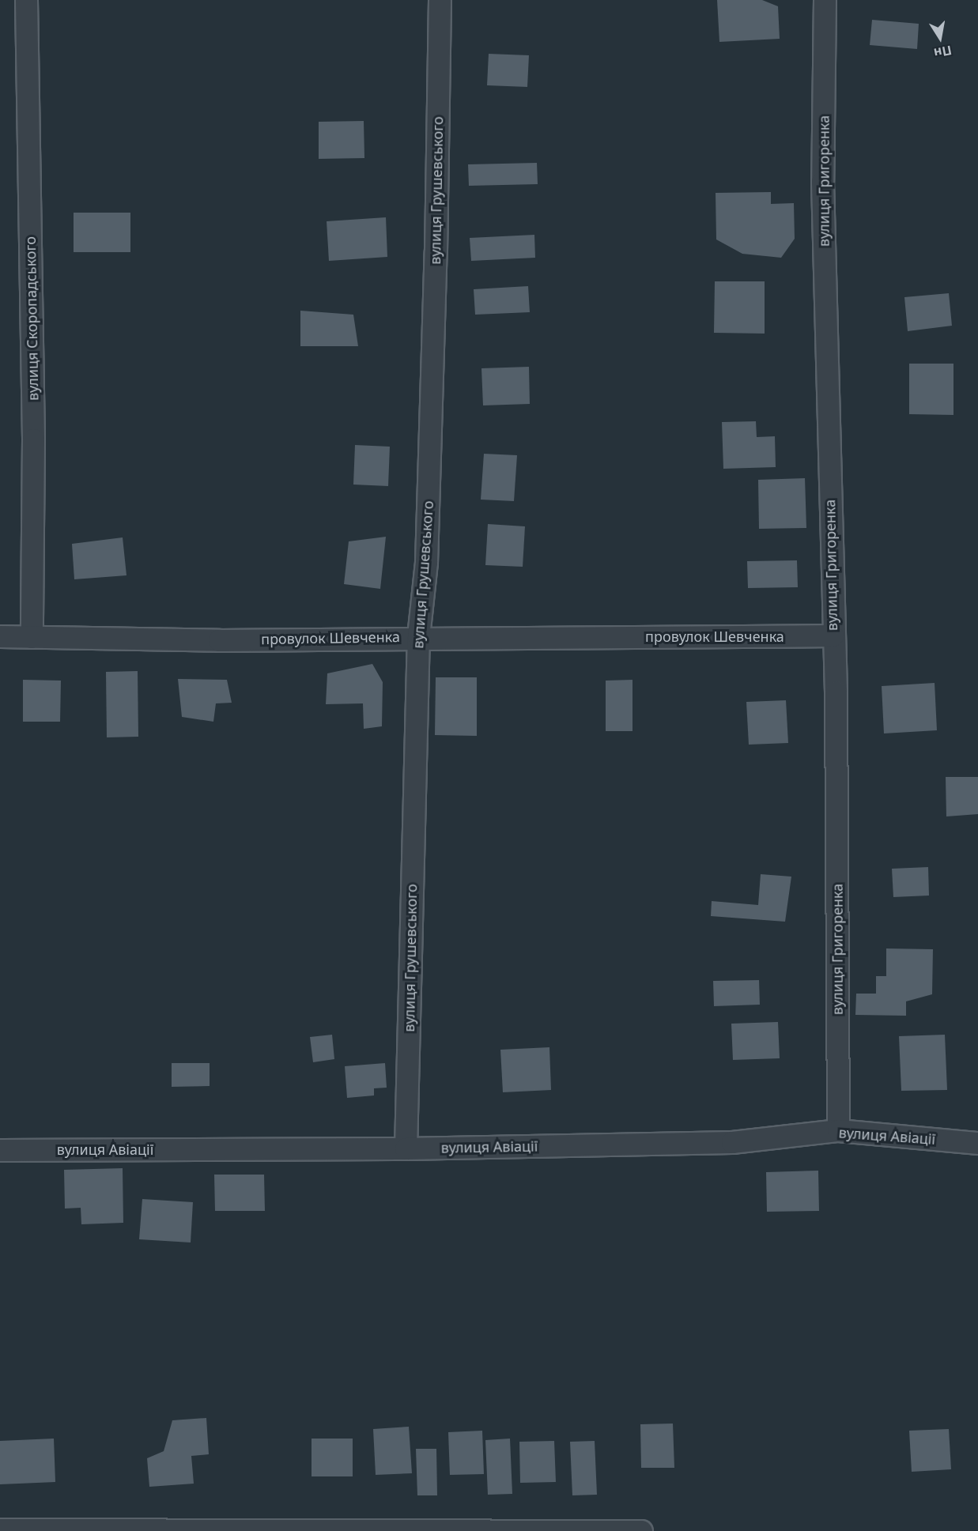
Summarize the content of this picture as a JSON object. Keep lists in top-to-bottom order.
{
  "streets": {
    "street": [
      "вулиця Григоренка",
      "вулиця Грушевського",
      "вулиця Скоропадського",
      "провулок Шевченка",
      "вулиця Авіації"
    ]
  },
  "crossings": [
    ["вулиця Григоренка", "провулок Шевченка"],
    ["вулиця Григоренка", "вулиця Авіації"],
    ["вулиця Грушевського", "провулок Шевченка"],
    ["вулиця Грушевського", "вулиця Авіації"],
    ["вулиця Скоропадського", "провулок Шевченка"]
  ],
  "north": "bottom"
}
